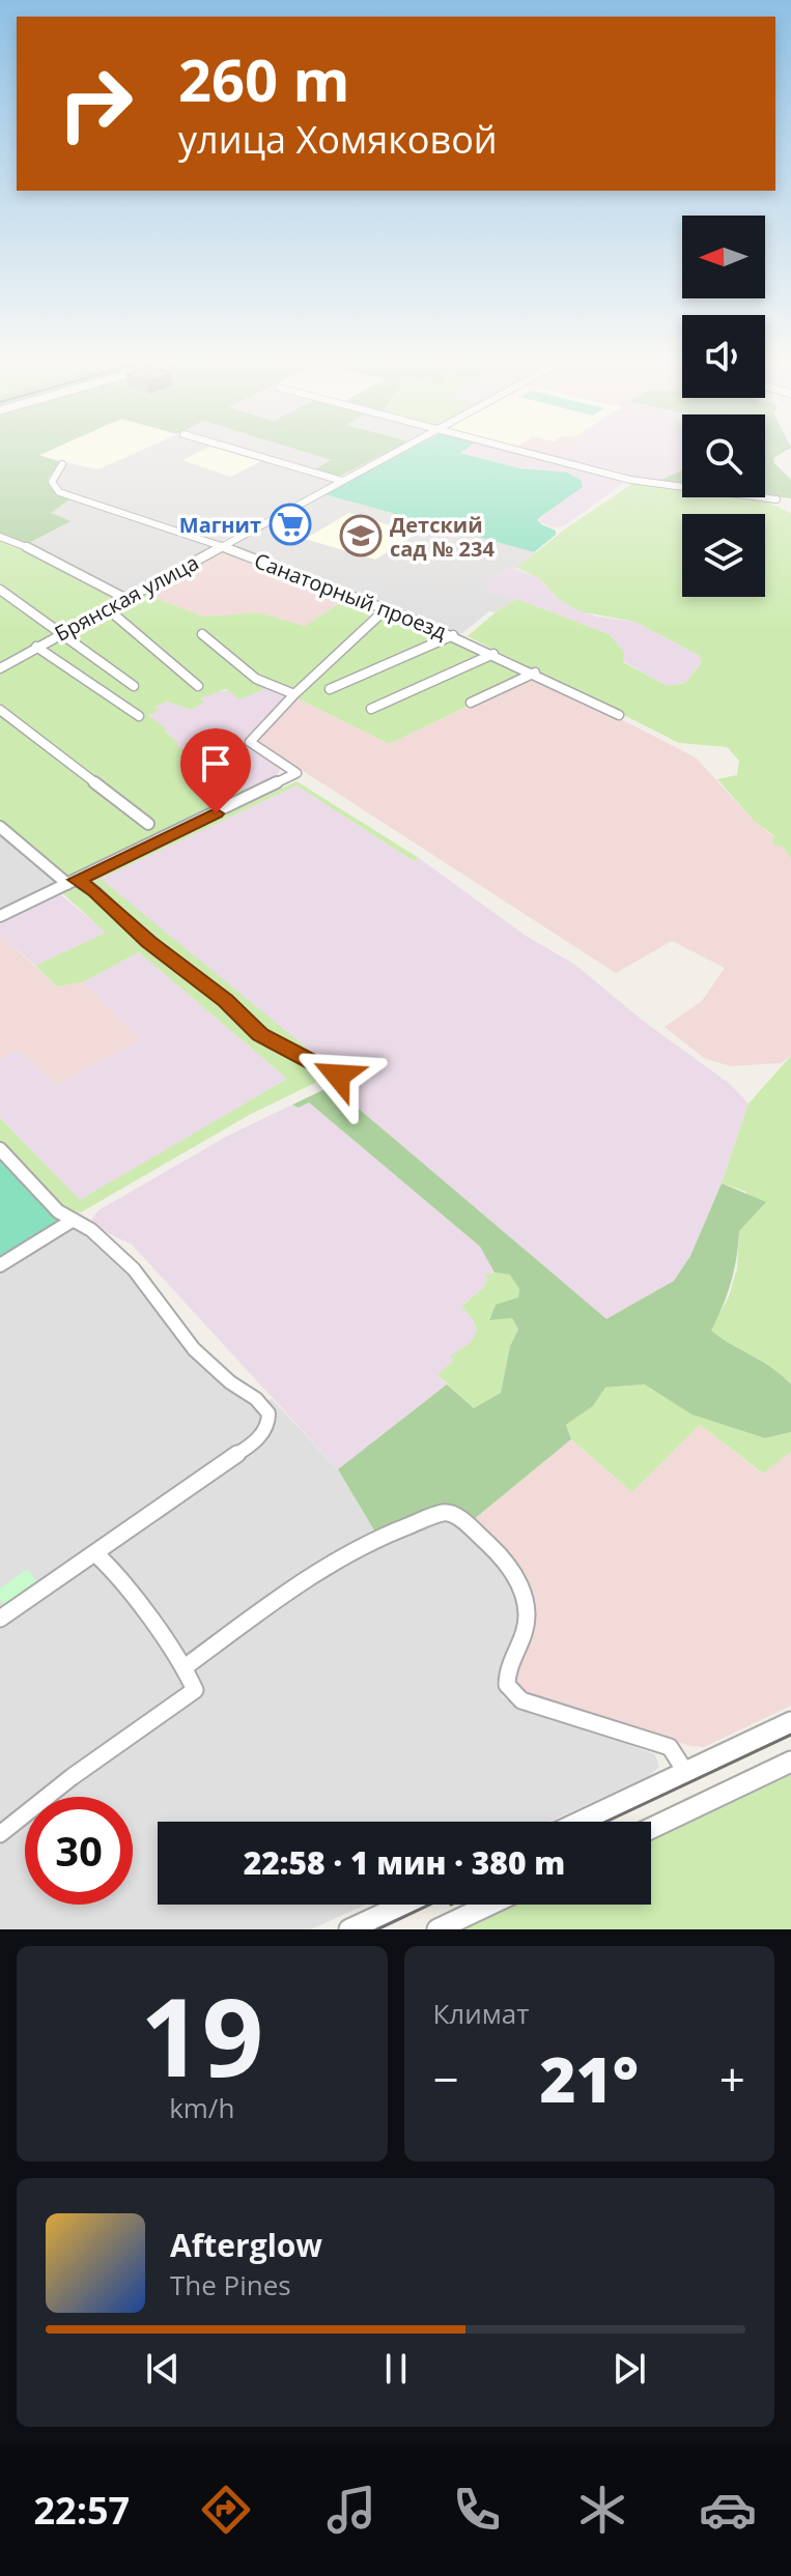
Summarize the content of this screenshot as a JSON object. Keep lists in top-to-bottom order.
{
  "streets": {
    "street": ["Санаторный проезд", "Брянская улица"]
  },
  "crossings": [
    ["Санаторный проезд", "Брянская улица"]
  ],
  "places": {
    "supermarket": ["Магнит"],
    "school or university": ["Детский сад № 234"]
  },
  "north": "left",
  "page": {
    "turn": ["260 m", "улица Хомяковой"],
    "limit": "30",
    "trip": "22:58 · 1 мин · 380 m",
    "tile": [
      ["19", "km/h"],
      "Климат"
    ],
    "heat": ["−", "21°", "+"],
    "song": ["Afterglow", "The Pines"],
    "tabs": "22:57"
  }
}
